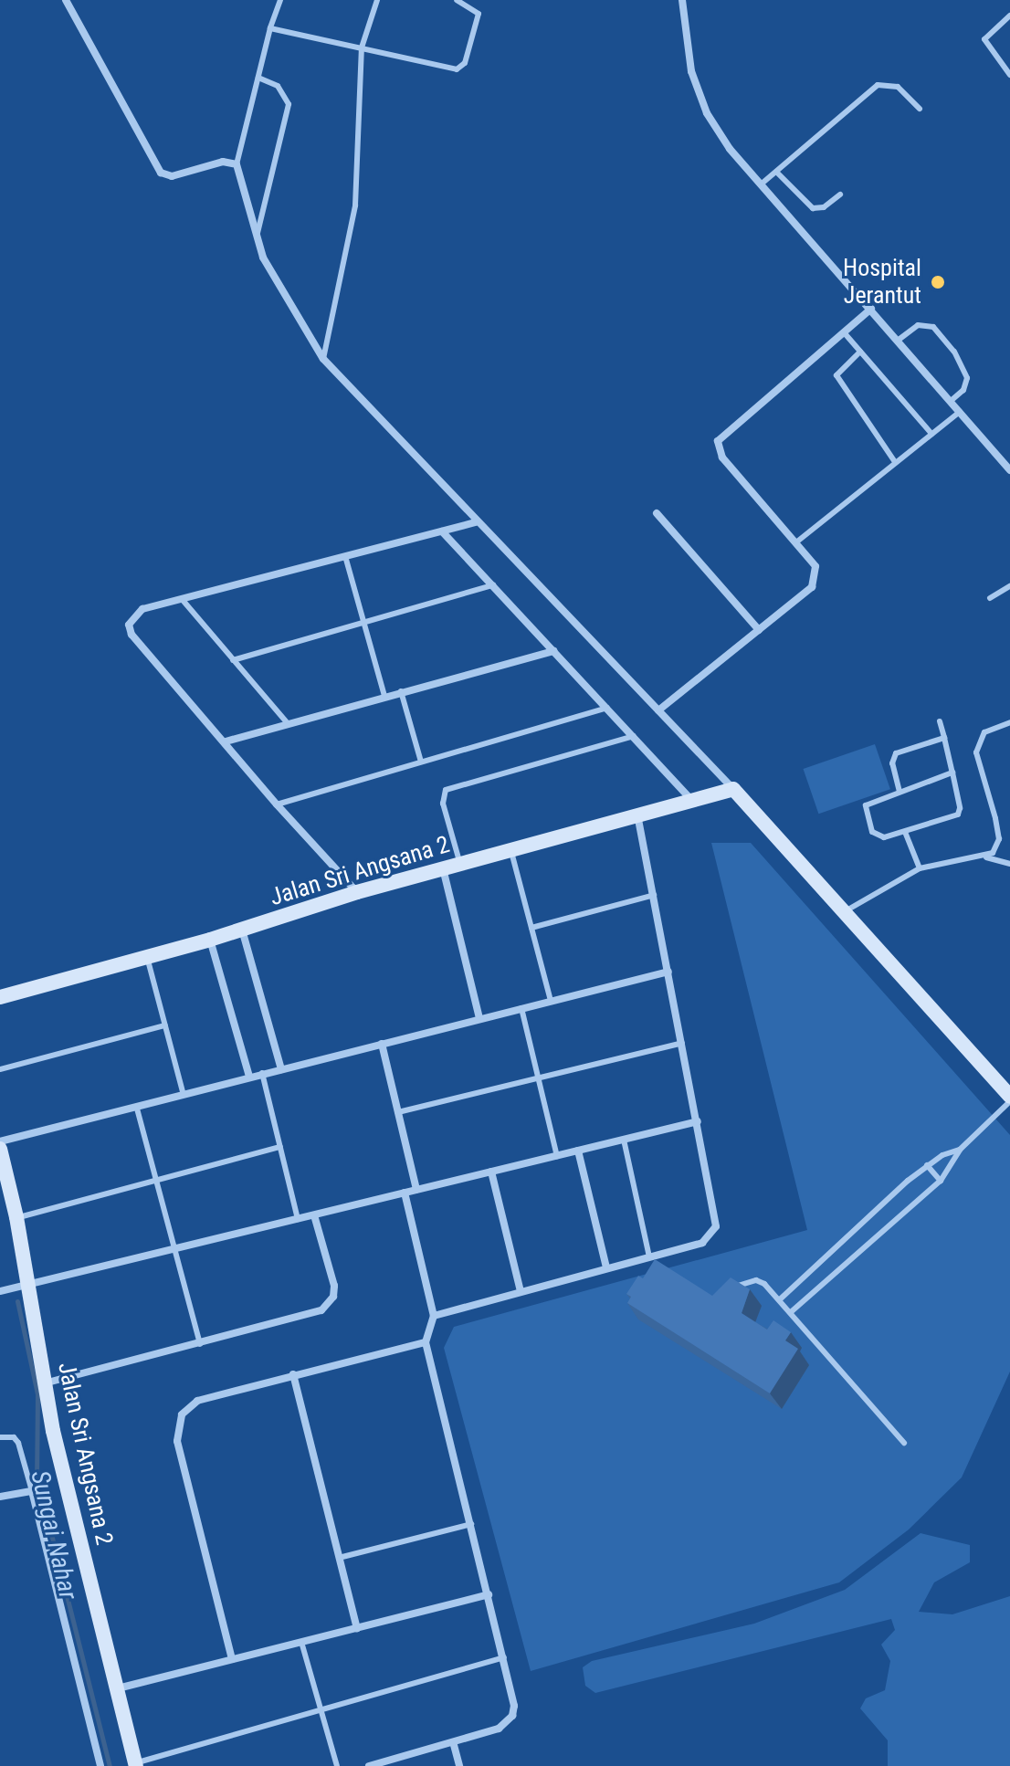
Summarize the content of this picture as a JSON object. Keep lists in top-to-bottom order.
{
  "streets": {
    "street": ["Jalan Sri Angsana 2"]
  },
  "water": ["Sungai Nahar"],
  "places": ["Hospital Jerantut"]
}
